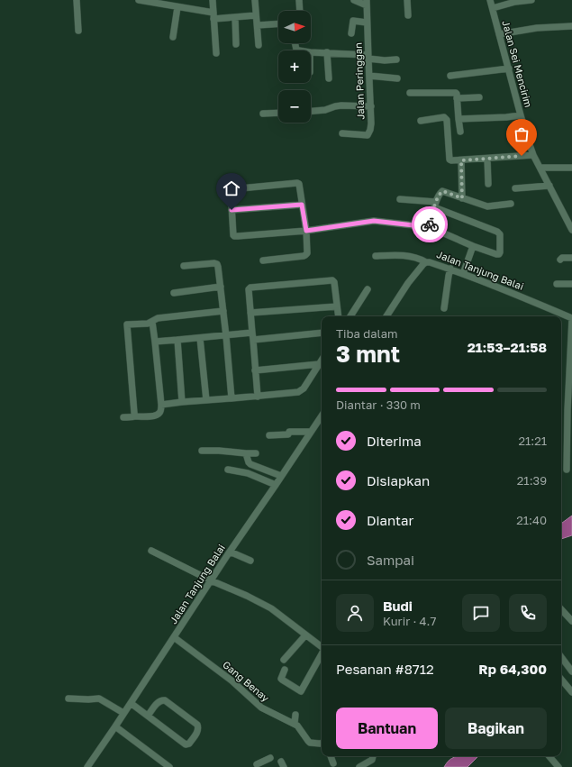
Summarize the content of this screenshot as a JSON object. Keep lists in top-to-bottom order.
{
  "streets": {
    "street": [
      "Jalan Sei Mencirim",
      "Jalan Peringgan",
      "Jalan Tanjung Balai",
      "Gang Benay"
    ]
  },
  "crossings": [
    ["Jalan Tanjung Balai", "Gang Benay"]
  ],
  "north": "right",
  "page": {
    "map_buttons": ["+", "−"],
    "heading": ["3 mnt", "Tiba dalam", "21:53–21:58"],
    "panel": [
      "Budi",
      "Kurir · 4.7",
      "Pesanan #8712",
      "Rp 64,300"
    ],
    "bar": "Diantar · 330 m",
    "list": [
      ["Diterima", "21:21"],
      ["Disiapkan", "21:39"],
      ["Diantar", "21:40"],
      "Sampai"
    ],
    "buttons": ["Bantuan", "Bagikan"]
  }
}
